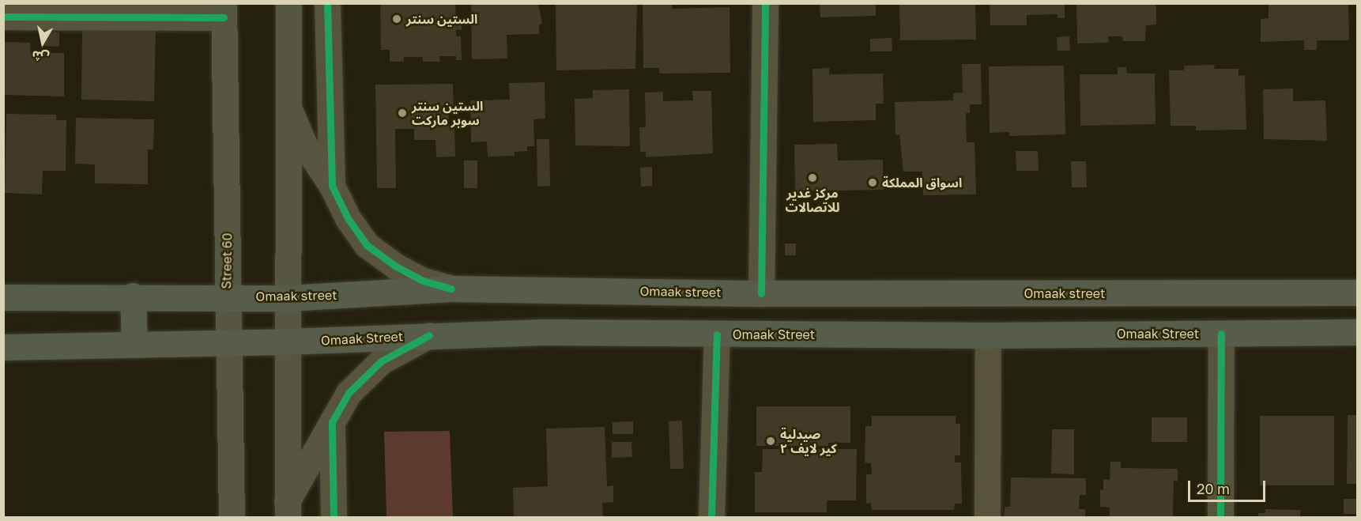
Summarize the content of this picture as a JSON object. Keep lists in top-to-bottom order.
{
  "streets": {
    "main road": ["Street 60", "Omaak street", "Omaak Street"]
  },
  "crossings": [
    ["Street 60", "Omaak street"],
    ["Street 60", "Omaak Street"]
  ],
  "places": [
    "الستين سنتر",
    "الستين سنتر سوبر ماركت",
    "مركز غدير للاتصالات",
    "اسواق المملكة",
    "صيدلية كير لايف ٢"
  ],
  "scale_bar": "20 m",
  "north": "bottom"
}
